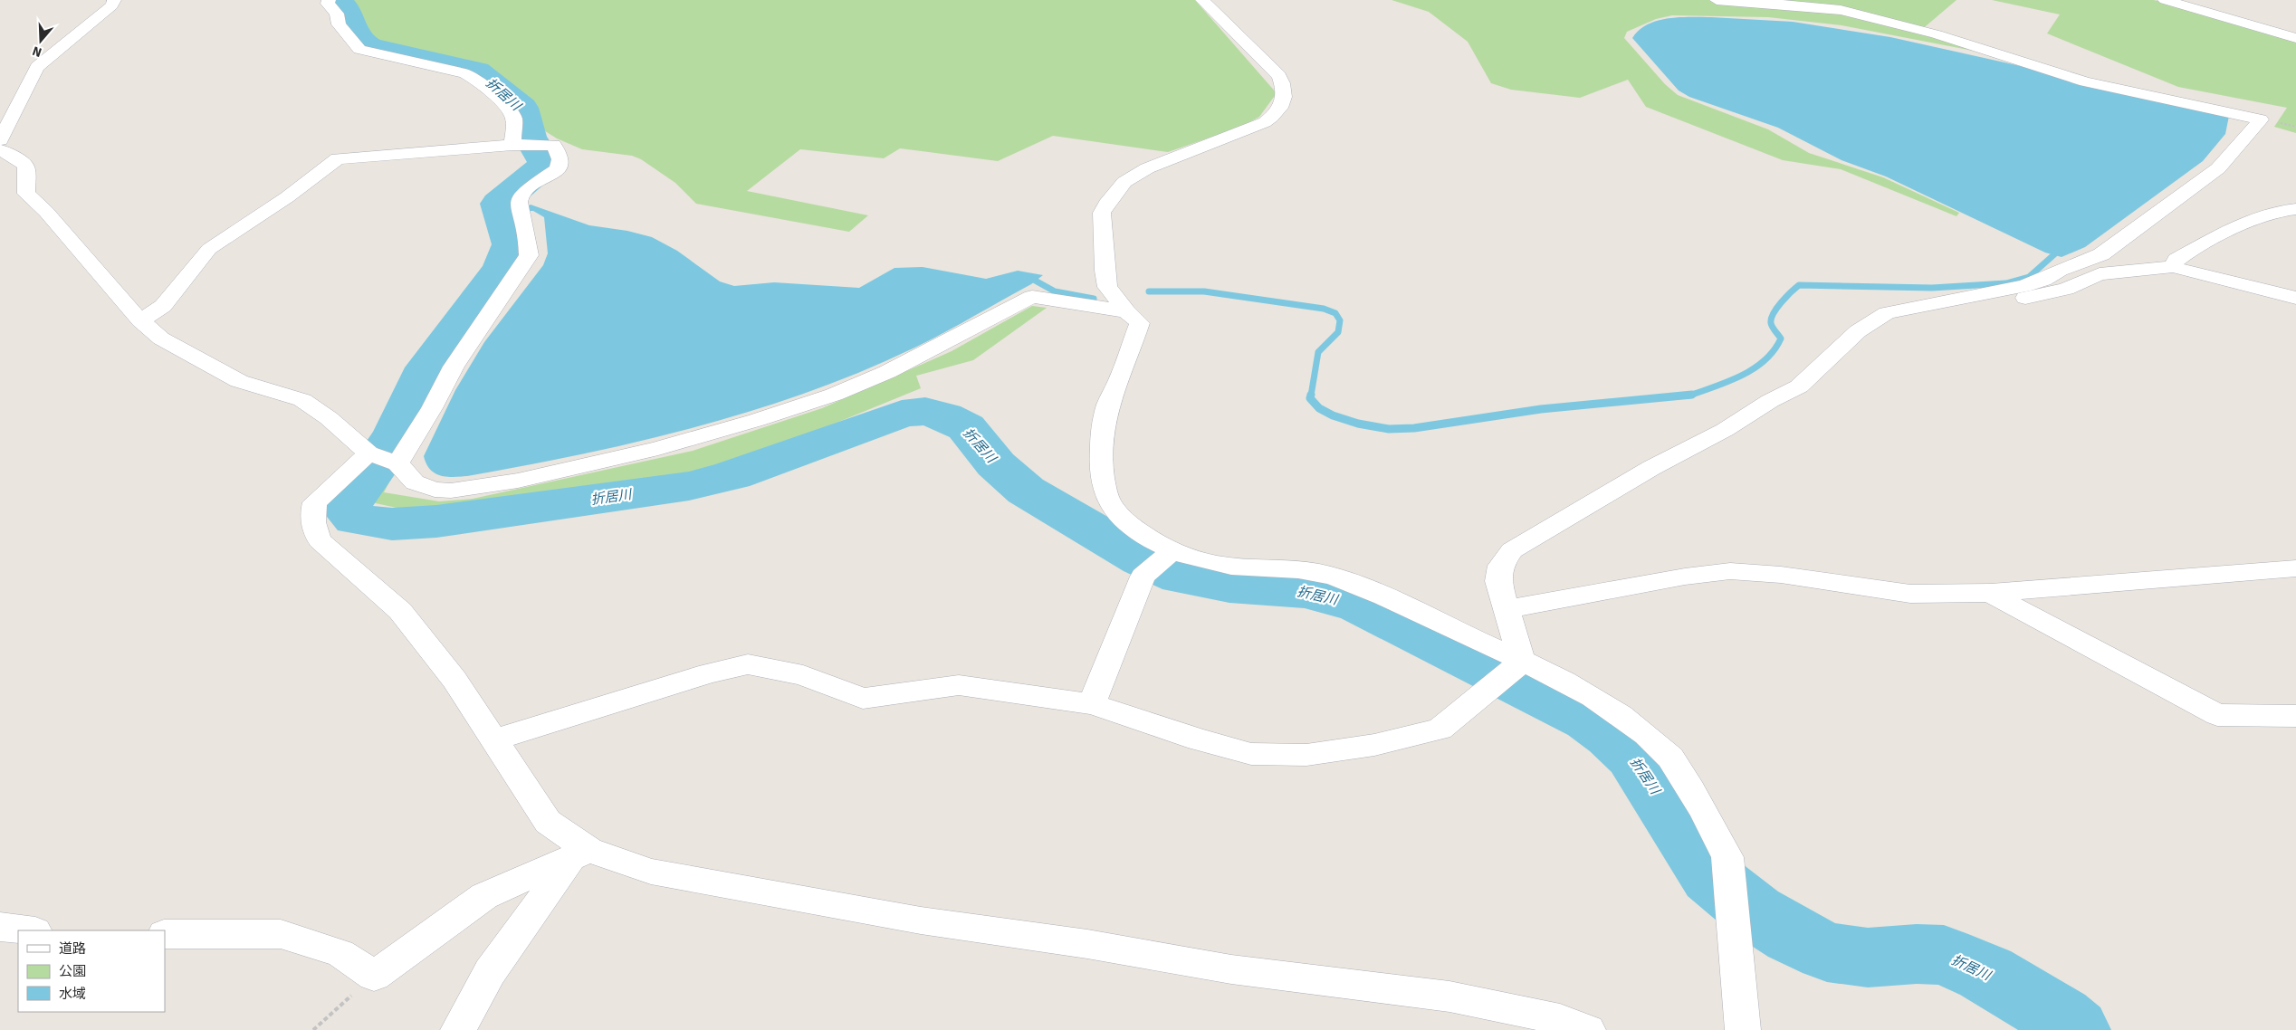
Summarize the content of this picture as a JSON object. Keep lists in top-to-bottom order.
{
  "water": ["折居川"],
  "legend": ["道路", "公園", "水域"],
  "north": "bottom"
}
